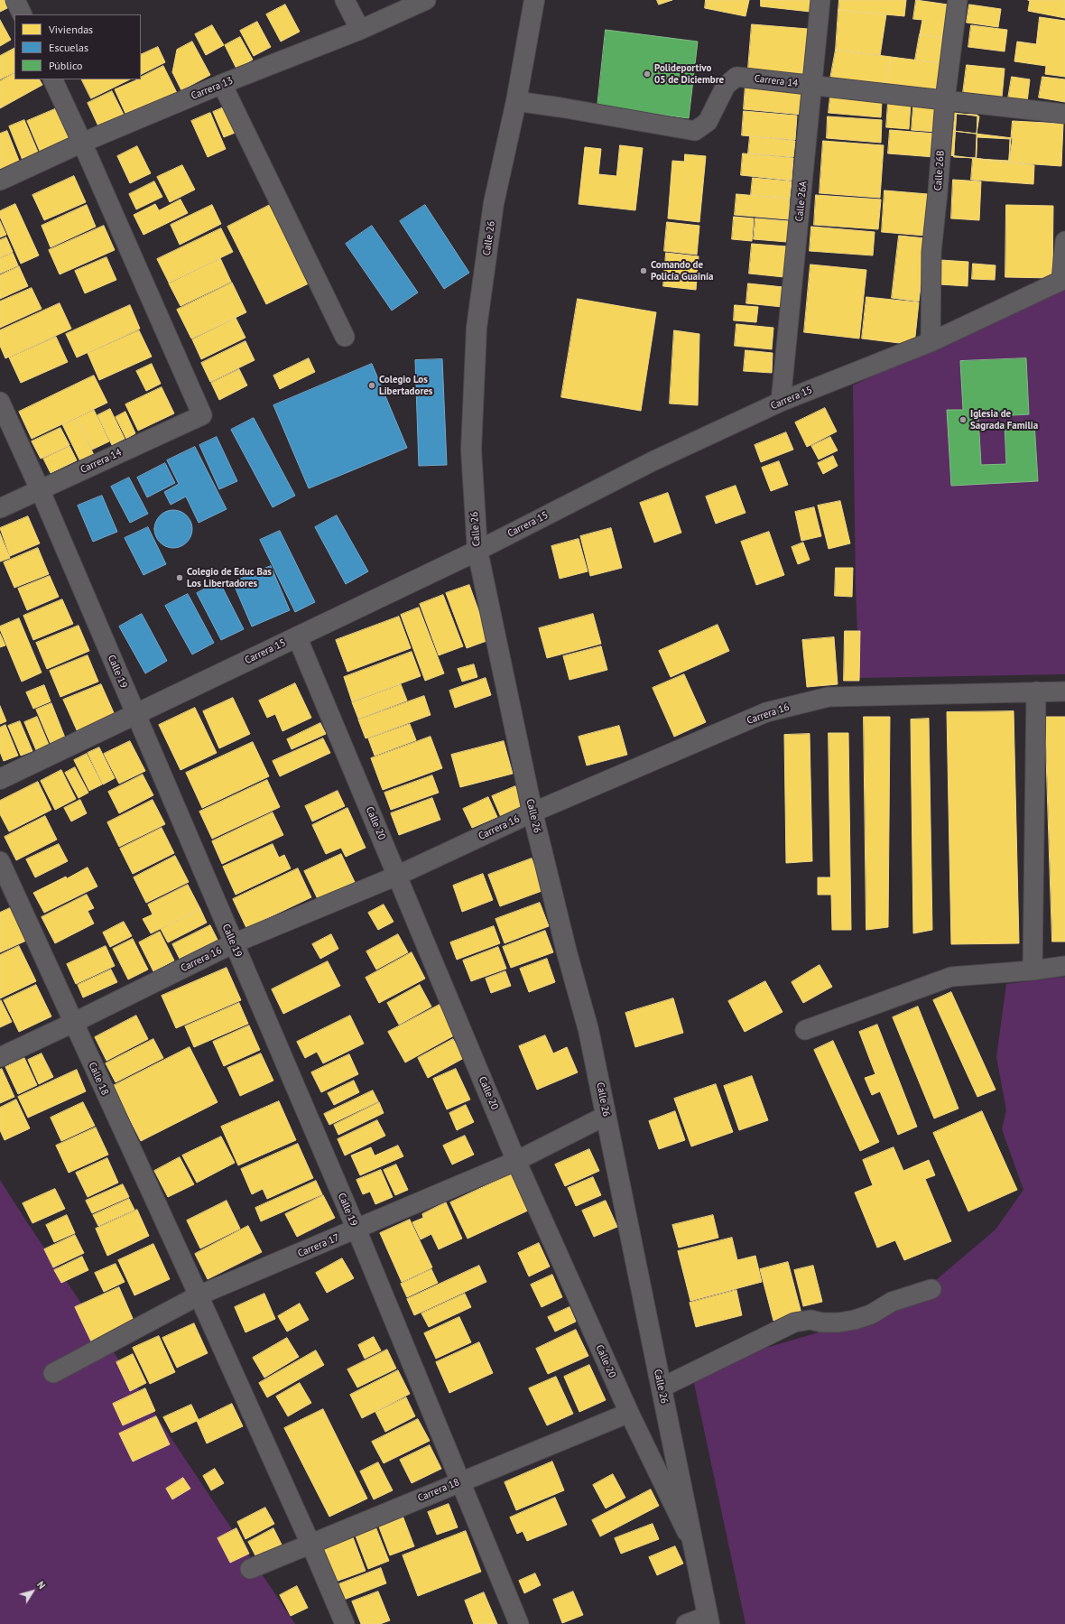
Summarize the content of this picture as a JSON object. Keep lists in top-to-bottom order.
{
  "streets": {
    "street": [
      "Carrera 14",
      "Carrera 13",
      "Calle 26B",
      "Calle 26A",
      "Calle 26",
      "Carrera 15",
      "Calle 19",
      "Carrera 16",
      "Calle 20",
      "Calle 18",
      "Carrera 17",
      "Carrera 18"
    ]
  },
  "crossings": [
    ["Carrera 14", "Carrera 13"],
    ["Carrera 14", "Calle 26B"],
    ["Carrera 14", "Calle 26A"],
    ["Carrera 14", "Calle 26"],
    ["Carrera 14", "Calle 19"],
    ["Calle 26B", "Carrera 15"],
    ["Calle 26A", "Carrera 15"],
    ["Calle 26", "Carrera 15"],
    ["Calle 26", "Carrera 16"],
    ["Calle 26", "Calle 20"],
    ["Calle 26", "Carrera 17"],
    ["Carrera 15", "Calle 19"],
    ["Carrera 15", "Calle 20"],
    ["Calle 19", "Carrera 16"],
    ["Calle 19", "Carrera 17"],
    ["Calle 19", "Carrera 18"],
    ["Carrera 16", "Calle 20"],
    ["Carrera 16", "Calle 18"],
    ["Calle 20", "Carrera 17"],
    ["Calle 20", "Carrera 18"],
    ["Calle 18", "Carrera 17"],
    ["Calle 18", "Carrera 18"]
  ],
  "places": [
    "Polideportivo 05 de Diciembre",
    "Comando de Policía Guainía",
    "Colegio Los Libertadores",
    "Iglesia de Sagrada Familia",
    "Colegio de Educ Bas Los Libertadores"
  ],
  "legend": ["Viviendas", "Escuelas", "Público"],
  "north": "top right"
}
